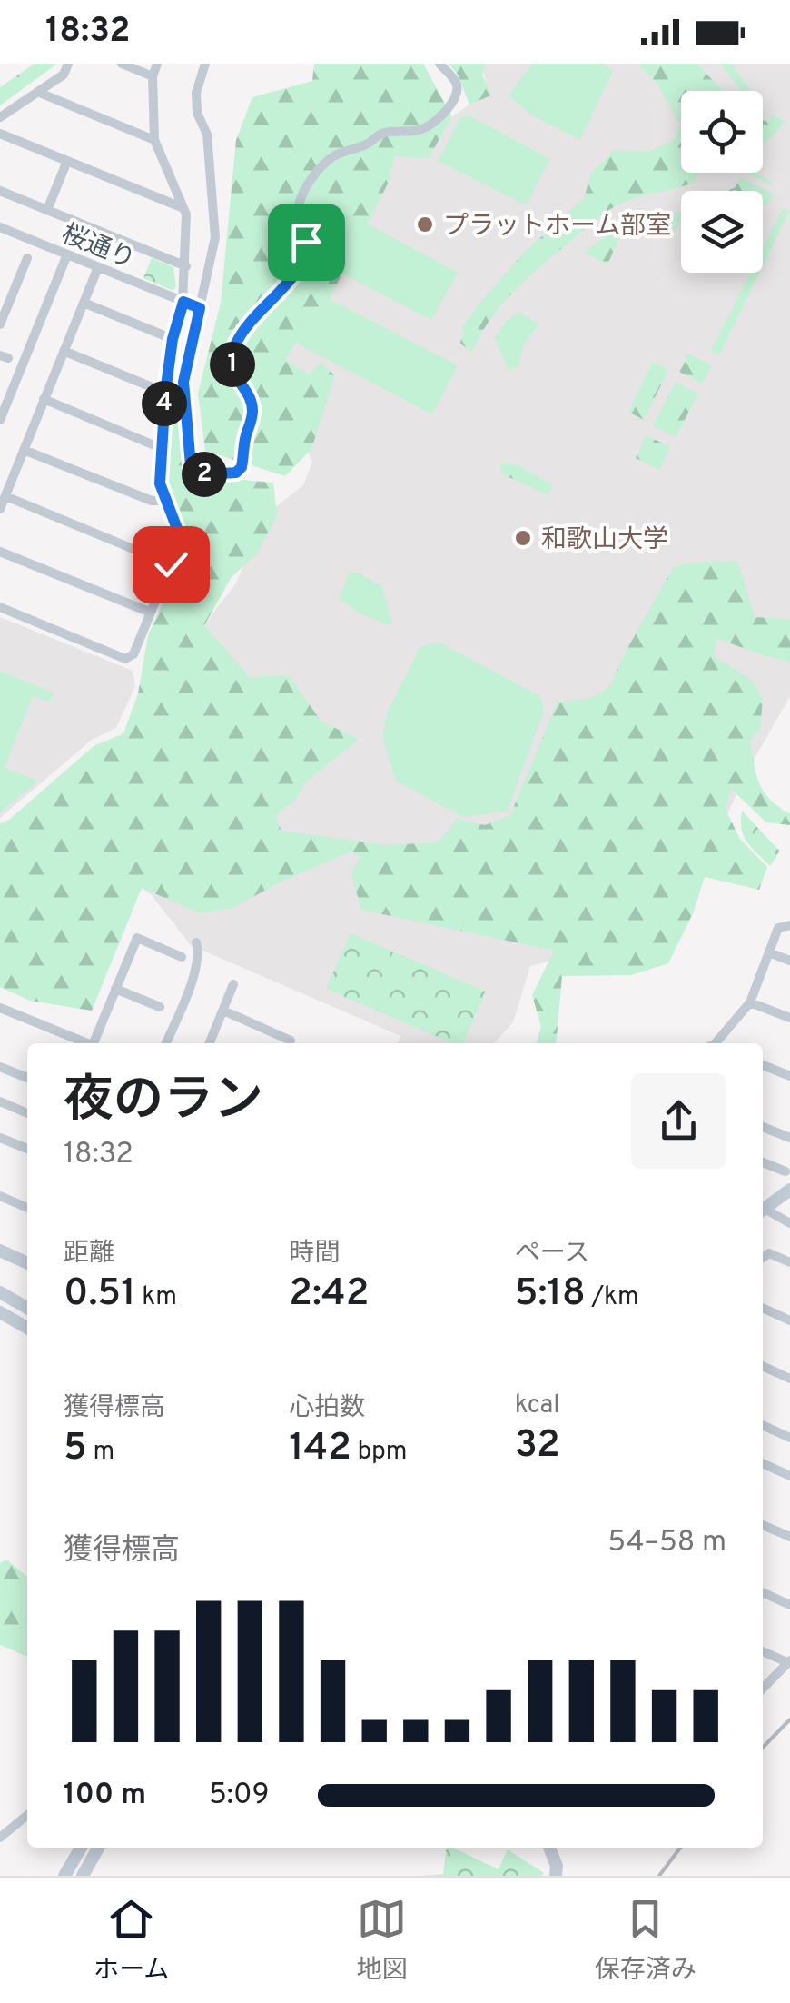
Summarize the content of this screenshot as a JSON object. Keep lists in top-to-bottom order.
{
  "streets": {
    "street": ["桜通り"]
  },
  "places": ["プラットホーム部室", "和歌山大学"],
  "page": {
    "status": "18:32",
    "pins": ["1", "4", "2"],
    "heading": ["夜のラン", "18:32"],
    "stats": [
      ["距離", "0.51 km"],
      ["時間", "2:42"],
      ["ペース", "5:18 /km"],
      ["獲得標高", "5 m"],
      ["心拍数", "142 bpm"],
      ["kcal", "32"]
    ],
    "chart": ["獲得標高", "54–58 m"],
    "list": [
      {
        "name": "100 m",
        "note": "5:09"
      }
    ],
    "tabs": ["ホーム", "地図", "保存済み"]
  }
}
